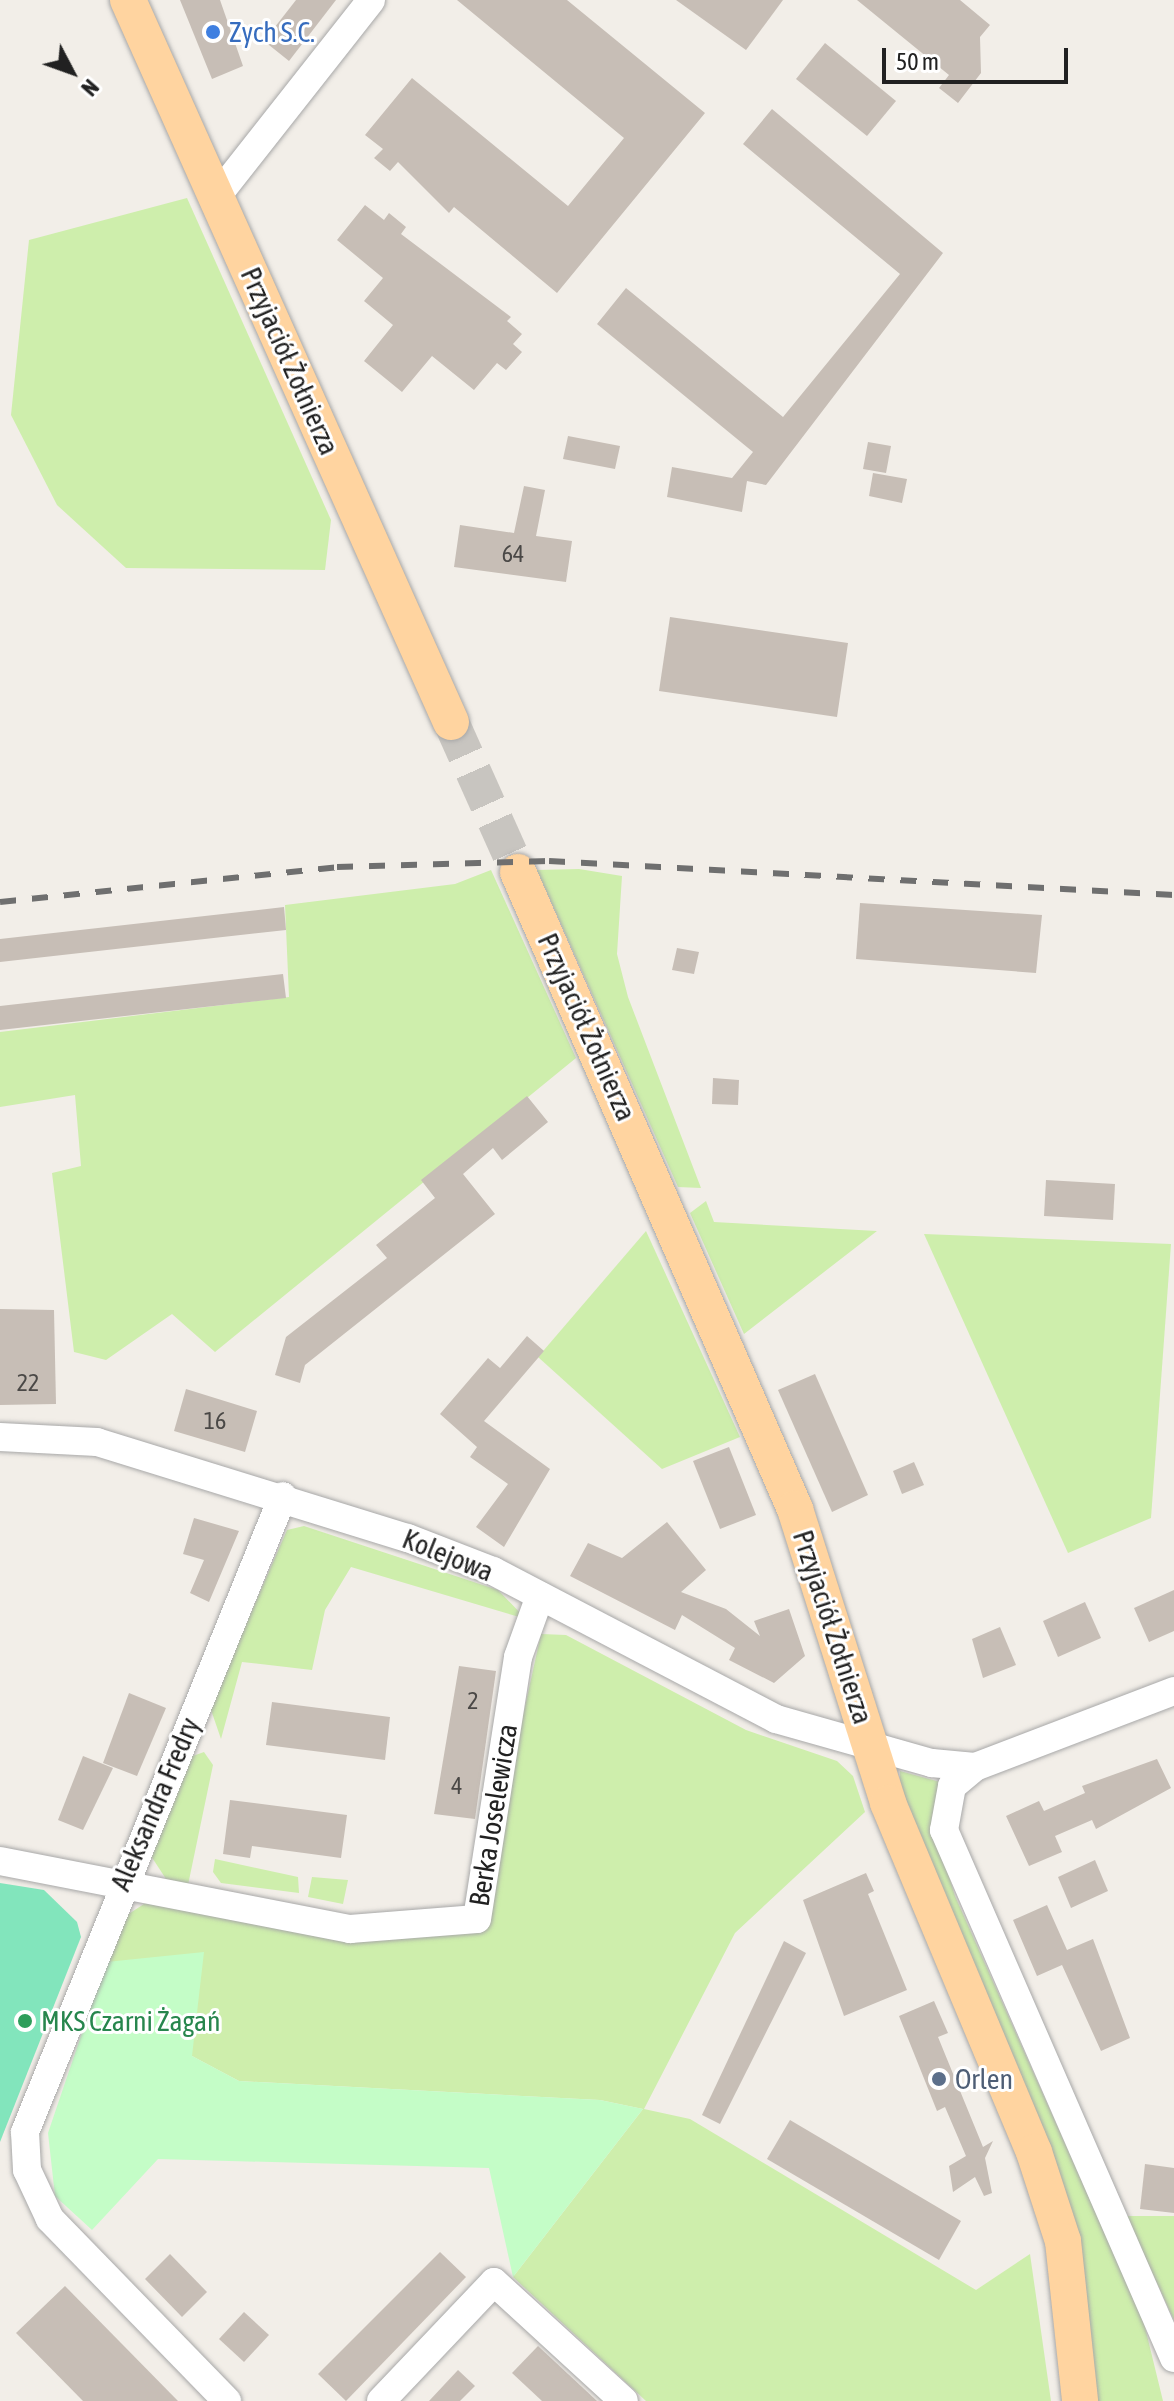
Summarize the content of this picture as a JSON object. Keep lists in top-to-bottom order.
{
  "streets": {
    "main road": ["Przyjaciół Żołnierza"],
    "street": ["Kolejowa", "Aleksandra Fredry", "Berka Joselewicza"]
  },
  "crossings": [
    ["Przyjaciół Żołnierza", "Kolejowa"],
    ["Kolejowa", "Aleksandra Fredry"],
    ["Kolejowa", "Berka Joselewicza"],
    ["Aleksandra Fredry", "Berka Joselewicza"]
  ],
  "places": ["Zych S.C.", "MKS Czarni Żagań", "Orlen"],
  "house_numbers": [
    "64",
    "22",
    "16",
    "2",
    "4"
  ],
  "scale_bar": "50 m",
  "north": "bottom right"
}
